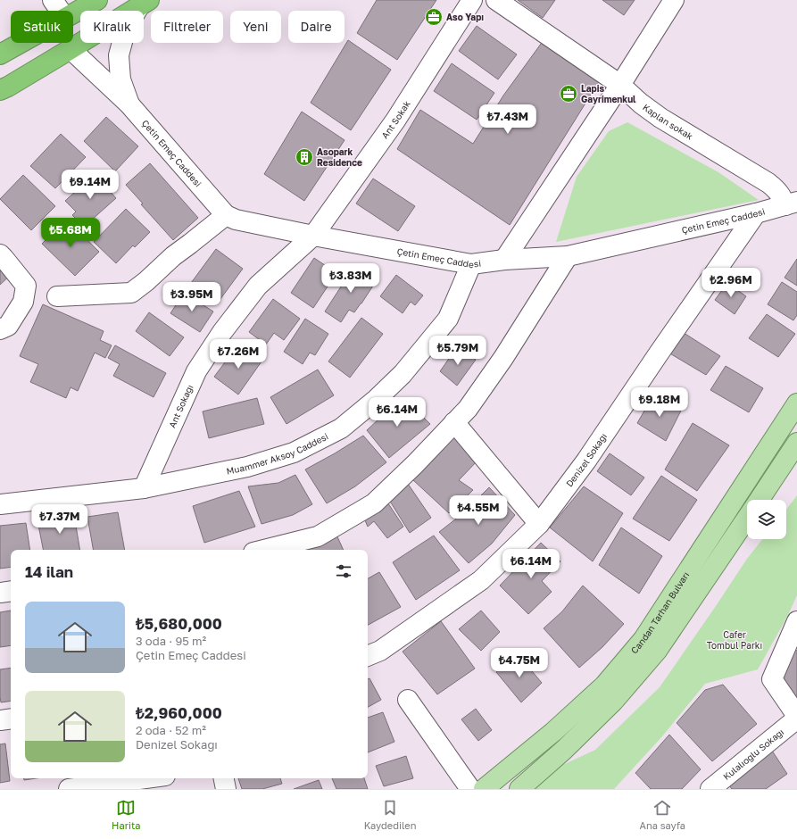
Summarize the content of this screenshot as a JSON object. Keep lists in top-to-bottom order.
{
  "streets": {
    "main road": ["Candan Tarhan Bulvarı"],
    "street": [
      "Ant Sokak",
      "Kaplan sokak",
      "Çetin Emeç Caddesi",
      "Ant Sokağı",
      "Muammer Aksoy Caddesi",
      "Denizel Sokağı",
      "Kulalıoğlu Sokağı"
    ]
  },
  "crossings": [
    ["Ant Sokak", "Çetin Emeç Caddesi"],
    ["Ant Sokak", "Ant Sokağı"],
    ["Kaplan sokak", "Çetin Emeç Caddesi"],
    ["Çetin Emeç Caddesi", "Ant Sokağı"],
    ["Çetin Emeç Caddesi", "Muammer Aksoy Caddesi"],
    ["Çetin Emeç Caddesi", "Denizel Sokağı"],
    ["Ant Sokağı", "Muammer Aksoy Caddesi"]
  ],
  "parks": ["Cafer Tombul Parkı"],
  "places": {
    "office": ["Aso Yapı", "Lapis Gayrimenkul"],
    "building": ["Asopark Residence"]
  },
  "page": {
    "chip": [
      "Satılık",
      "Kiralık",
      "Filtreler",
      "Yeni",
      "Daire"
    ],
    "price": [
      "₺7.43M",
      "₺9.14M",
      "₺5.68M",
      "₺3.83M",
      "₺2.96M",
      "₺3.95M",
      "₺5.79M",
      "₺7.26M",
      "₺9.18M",
      "₺6.14M",
      "₺4.55M",
      "₺7.37M",
      "₺6.14M",
      "₺4.75M"
    ],
    "heading": "14 ilan",
    "list": [
      {
        "name": "₺5,680,000",
        "note": "3 oda · 95 m² · Çetin Emeç Caddesi"
      },
      {
        "name": "₺2,960,000",
        "note": "2 oda · 52 m² · Denizel Sokağı"
      }
    ],
    "tabs": ["Harita", "Kaydedilen", "Ana sayfa"]
  }
}
